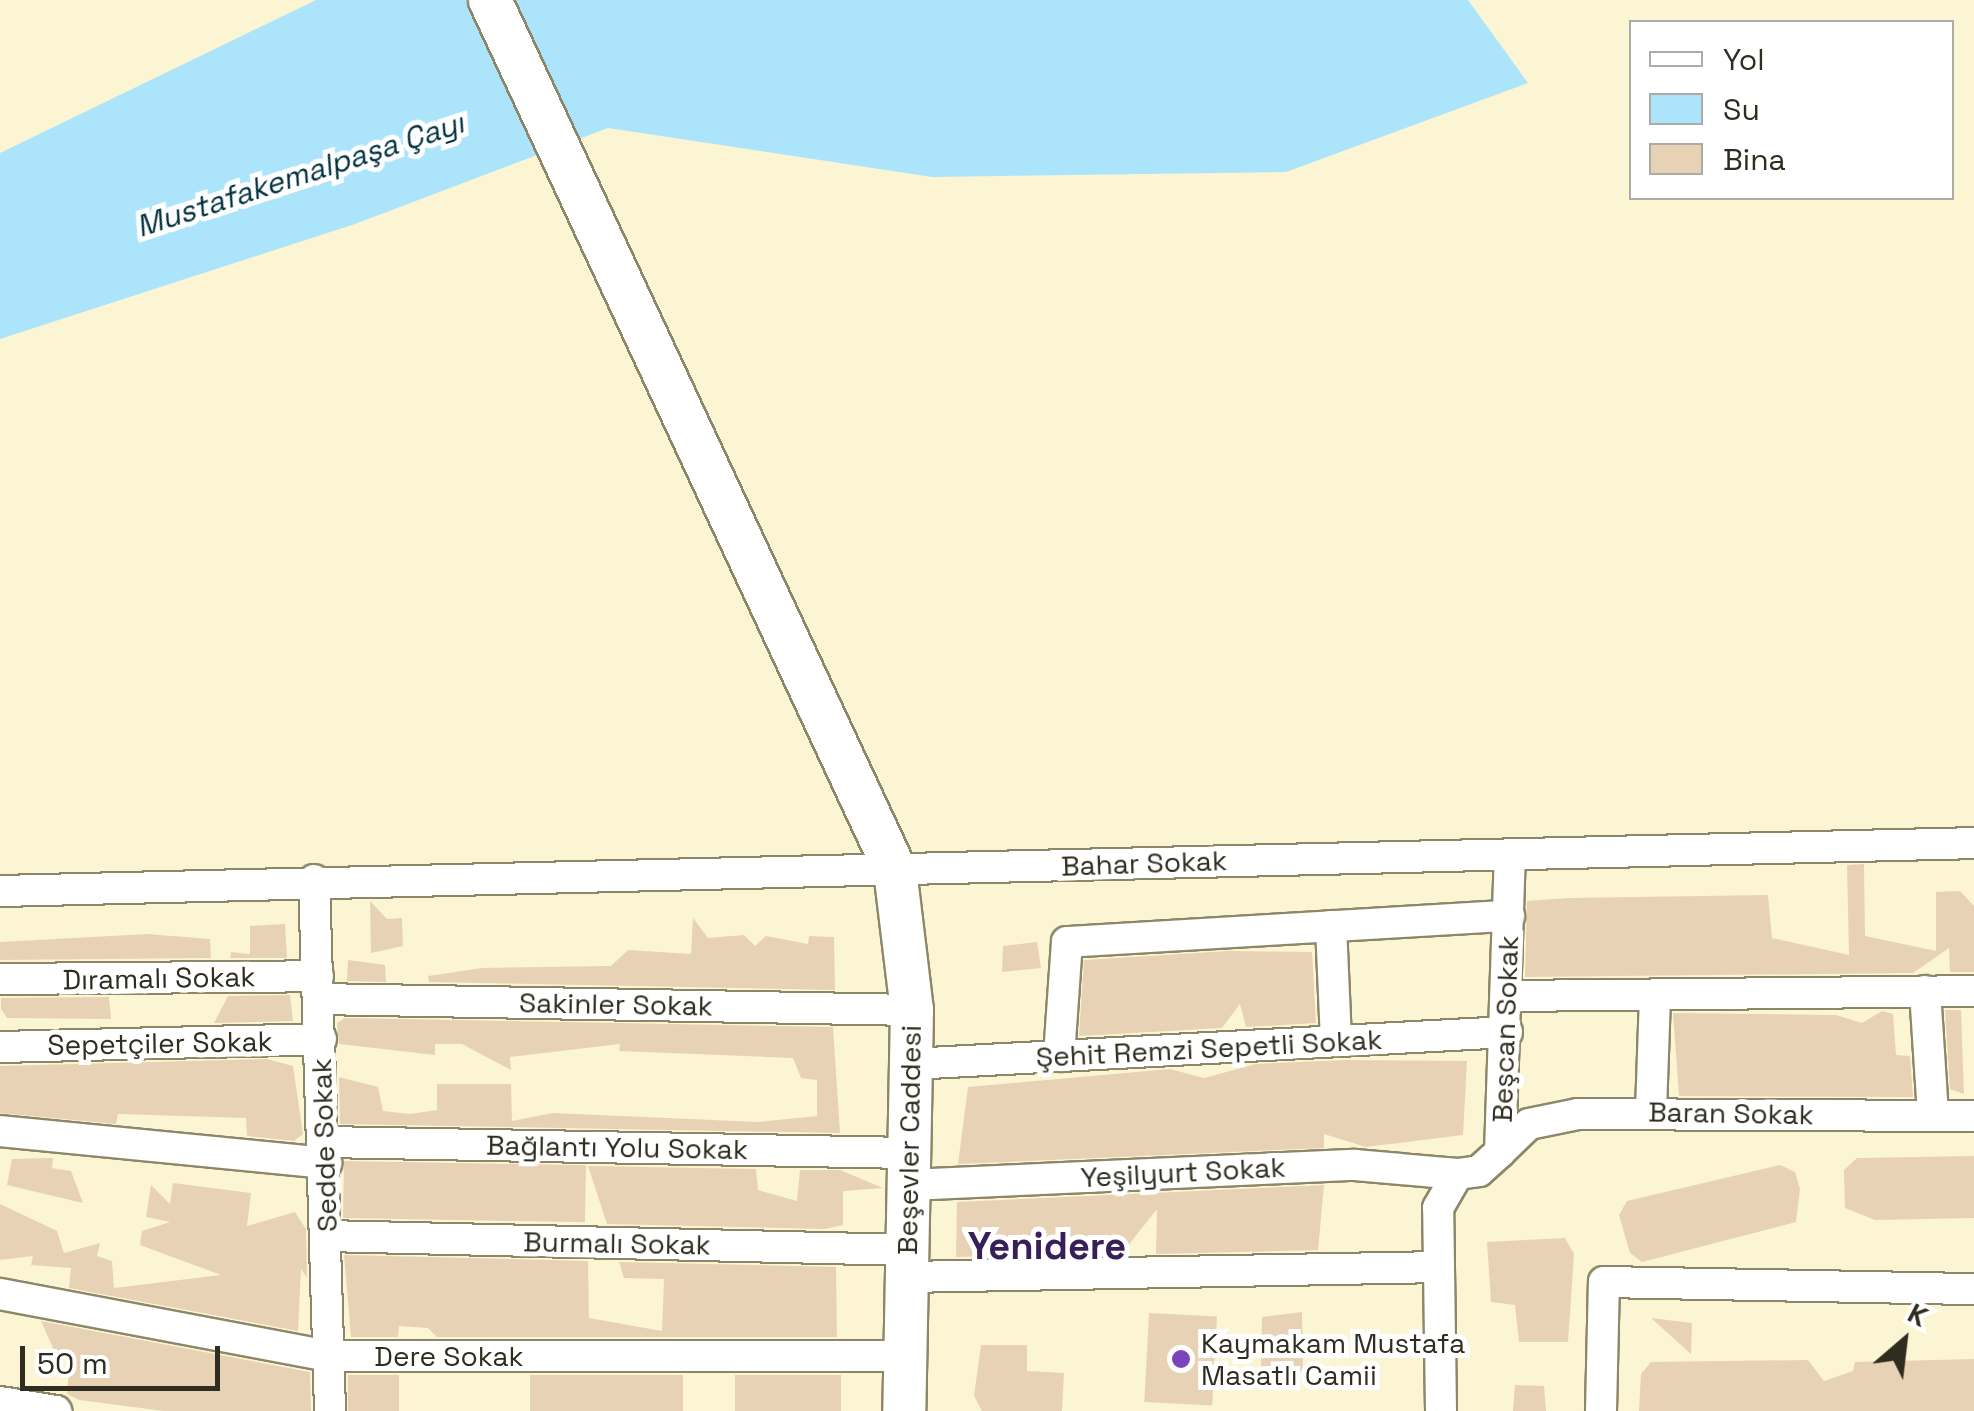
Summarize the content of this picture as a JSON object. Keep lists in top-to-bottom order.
{
  "streets": {
    "street": [
      "Bahar Sokak",
      "Dıramalı Sokak",
      "Sakinler Sokak",
      "Beşcan Sokak",
      "Sepetçiler Sokak",
      "Şehit Remzi Sepetli Sokak",
      "Baran Sokak",
      "Beşevler Caddesi",
      "Sedde Sokak",
      "Bağlantı Yolu Sokak",
      "Yeşilyurt Sokak",
      "Burmalı Sokak",
      "Dere Sokak"
    ]
  },
  "crossings": [
    ["Bahar Sokak", "Beşcan Sokak"],
    ["Bahar Sokak", "Beşevler Caddesi"],
    ["Bahar Sokak", "Sedde Sokak"],
    ["Dıramalı Sokak", "Sakinler Sokak"],
    ["Dıramalı Sokak", "Sedde Sokak"],
    ["Sakinler Sokak", "Beşevler Caddesi"],
    ["Sakinler Sokak", "Sedde Sokak"],
    ["Beşcan Sokak", "Şehit Remzi Sepetli Sokak"],
    ["Beşcan Sokak", "Baran Sokak"],
    ["Beşcan Sokak", "Yeşilyurt Sokak"],
    ["Sepetçiler Sokak", "Sedde Sokak"],
    ["Şehit Remzi Sepetli Sokak", "Beşevler Caddesi"],
    ["Beşevler Caddesi", "Bağlantı Yolu Sokak"],
    ["Beşevler Caddesi", "Yeşilyurt Sokak"],
    ["Beşevler Caddesi", "Burmalı Sokak"],
    ["Beşevler Caddesi", "Dere Sokak"],
    ["Sedde Sokak", "Bağlantı Yolu Sokak"],
    ["Sedde Sokak", "Burmalı Sokak"],
    ["Sedde Sokak", "Dere Sokak"],
    ["Bağlantı Yolu Sokak", "Yeşilyurt Sokak"]
  ],
  "districts": ["Yenidere"],
  "water": ["Mustafakemalpaşa Çayı"],
  "places": ["Kaymakam Mustafa Masatlı Camii"],
  "legend": ["Yol", "Su", "Bina"],
  "scale_bar": "50 m",
  "north": "top right"
}
